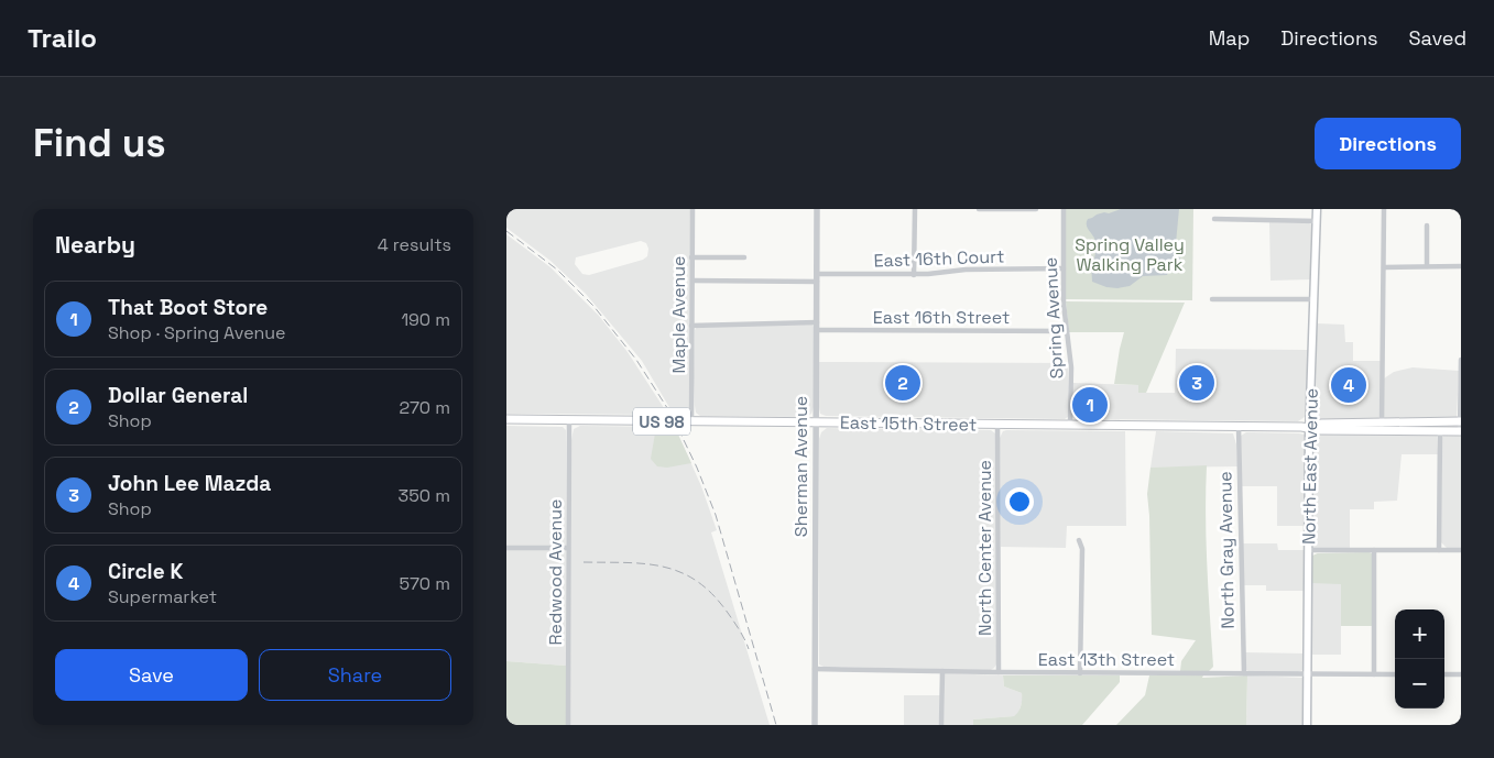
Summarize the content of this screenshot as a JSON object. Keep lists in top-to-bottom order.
{
  "streets": {
    "main road": ["US 98", "East 15th Street", "North East Avenue"],
    "street": [
      "East 16th Court",
      "Maple Avenue",
      "East 16th Street",
      "Spring Avenue",
      "Sherman Avenue",
      "North Center Avenue",
      "North Gray Avenue",
      "Redwood Avenue",
      "East 13th Street"
    ]
  },
  "crossings": [
    ["East 16th Court", "Spring Avenue"],
    ["East 16th Court", "Sherman Avenue"],
    ["Maple Avenue", "East 15th Street"],
    ["East 16th Street", "Spring Avenue"],
    ["East 16th Street", "Sherman Avenue"],
    ["Spring Avenue", "East 15th Street"],
    ["East 15th Street", "Sherman Avenue"],
    ["East 15th Street", "North East Avenue"],
    ["East 15th Street", "North Center Avenue"],
    ["East 15th Street", "North Gray Avenue"],
    ["East 15th Street", "Redwood Avenue"],
    ["Sherman Avenue", "East 13th Street"],
    ["North East Avenue", "East 13th Street"],
    ["North Center Avenue", "East 13th Street"],
    ["North Gray Avenue", "East 13th Street"]
  ],
  "parks": ["Spring Valley Walking Park"],
  "page": {
    "header": "Trailo",
    "nav": ["Map", "Directions", "Saved"],
    "buttons": [
      "Directions",
      ["Save", "Share"]
    ],
    "title": "Find us",
    "heading": ["Nearby", "4 results"],
    "list": [
      {
        "mark": "1",
        "name": "That Boot Store",
        "note": "Shop · Spring Avenue",
        "value": "190 m"
      },
      {
        "mark": "2",
        "name": "Dollar General",
        "note": "Shop",
        "value": "270 m"
      },
      {
        "mark": "3",
        "name": "John Lee Mazda",
        "note": "Shop",
        "value": "350 m"
      },
      {
        "mark": "4",
        "name": "Circle K",
        "note": "Supermarket",
        "value": "570 m"
      }
    ],
    "pins": [
      "2",
      "3",
      "4",
      "1"
    ],
    "map_buttons": ["+", "−"]
  }
}
